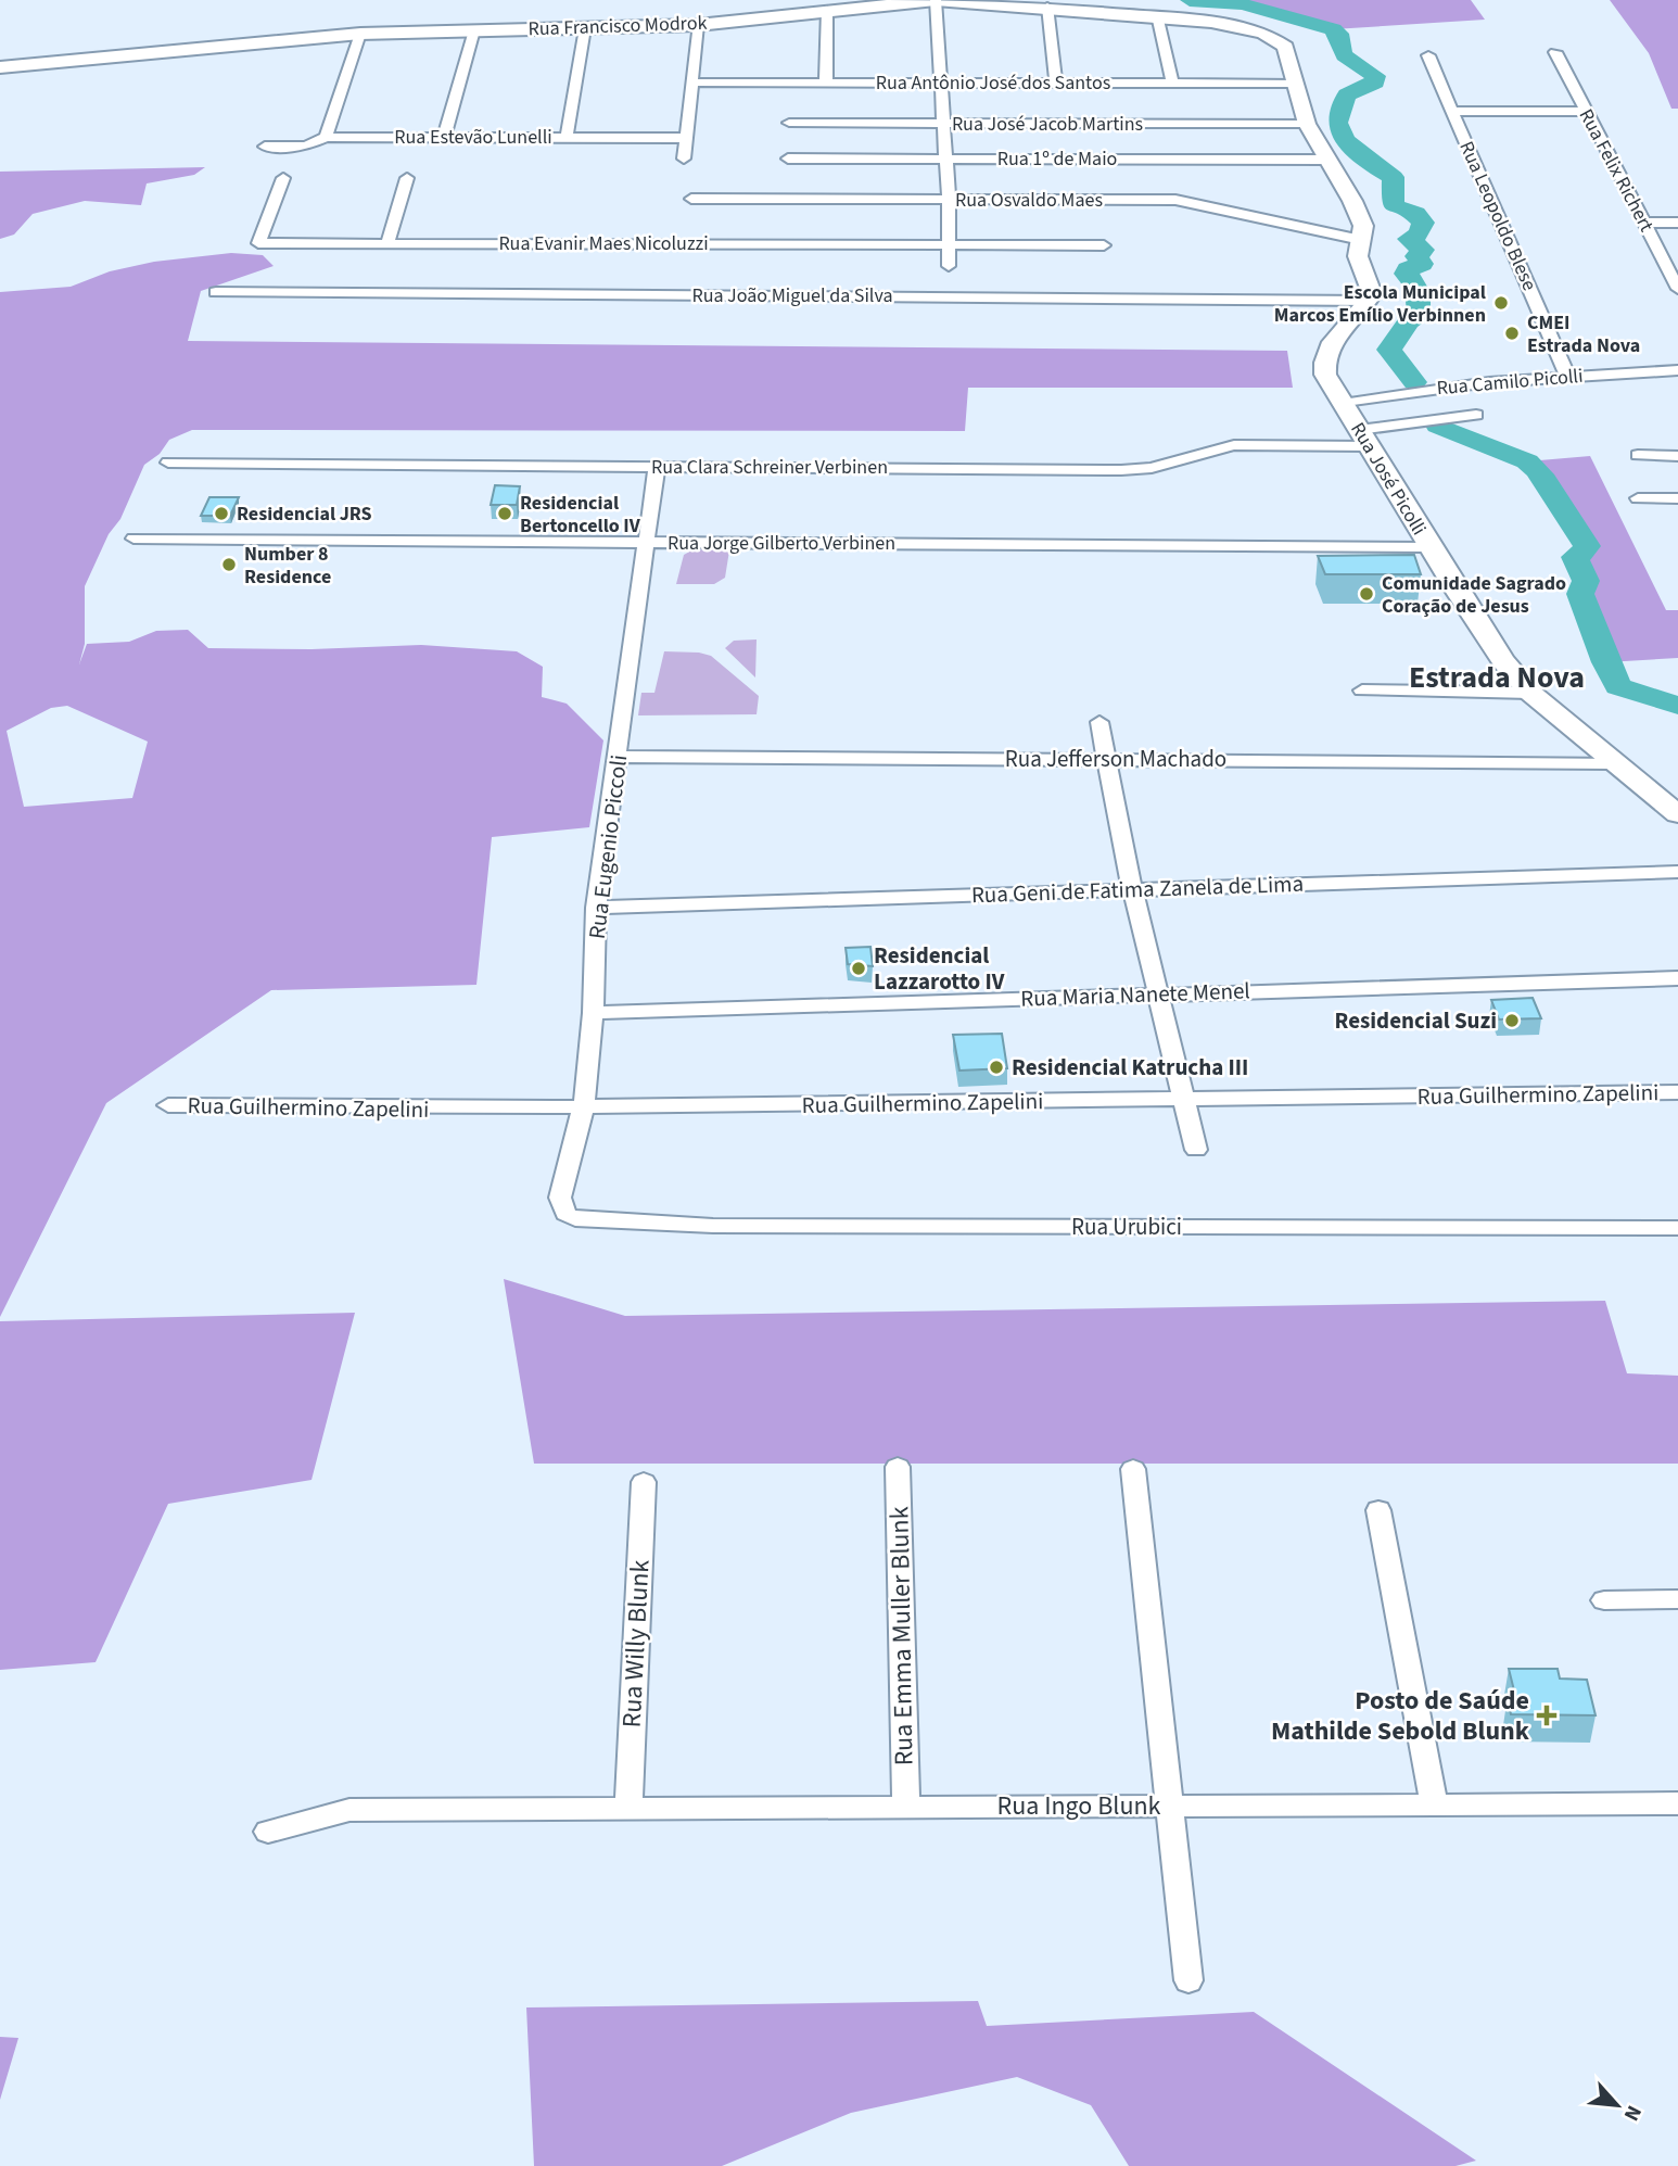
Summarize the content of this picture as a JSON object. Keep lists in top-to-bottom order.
{
  "streets": {
    "street": [
      "Rua Francisco Modrok",
      "Rua Antônio José dos Santos",
      "Rua José Jacob Martins",
      "Rua Estevão Lunelli",
      "Rua 1º de Maio",
      "Rua Felix Richert",
      "Rua Osvaldo Maes",
      "Rua Leopoldo Blese",
      "Rua Evanir Maes Nicoluzzi",
      "Rua João Miguel da Silva",
      "Rua Camilo Picolli",
      "Rua Clara Schreiner Verbinen",
      "Rua José Picolli",
      "Rua Jorge Gilberto Verbinen",
      "Rua Jefferson Machado",
      "Rua Eugenio Piccoli",
      "Rua Geni de Fatima Zanela de Lima",
      "Rua Maria Nanete Menel",
      "Rua Guilhermino Zapelini",
      "Rua Urubici",
      "Rua Emma Muller Blunk",
      "Rua Willy Blunk",
      "Rua Ingo Blunk"
    ]
  },
  "crossings": [
    ["Rua Francisco Modrok", "Rua Antônio José dos Santos"],
    ["Rua Leopoldo Blese", "Rua Camilo Picolli"],
    ["Rua João Miguel da Silva", "Rua José Picolli"],
    ["Rua Camilo Picolli", "Rua José Picolli"],
    ["Rua Clara Schreiner Verbinen", "Rua José Picolli"],
    ["Rua Clara Schreiner Verbinen", "Rua Eugenio Piccoli"],
    ["Rua José Picolli", "Rua Jorge Gilberto Verbinen"],
    ["Rua José Picolli", "Rua Jefferson Machado"],
    ["Rua Jorge Gilberto Verbinen", "Rua Eugenio Piccoli"],
    ["Rua Jefferson Machado", "Rua Eugenio Piccoli"],
    ["Rua Eugenio Piccoli", "Rua Geni de Fatima Zanela de Lima"],
    ["Rua Eugenio Piccoli", "Rua Maria Nanete Menel"],
    ["Rua Eugenio Piccoli", "Rua Guilhermino Zapelini"],
    ["Rua Eugenio Piccoli", "Rua Urubici"],
    ["Rua Emma Muller Blunk", "Rua Ingo Blunk"],
    ["Rua Willy Blunk", "Rua Ingo Blunk"]
  ],
  "districts": ["Estrada Nova"],
  "places": {
    "other": [
      "Escola Municipal Marcos Emílio Verbinnen",
      "CMEI Estrada Nova",
      "Residencial JRS",
      "Residencial Bertoncello IV",
      "Number 8 Residence",
      "Comunidade Sagrado Coração de Jesus",
      "Residencial Lazzarotto IV",
      "Residencial Suzi",
      "Residencial Katrucha III"
    ],
    "health": ["Posto de Saúde Mathilde Sebold Blunk"]
  },
  "north": "bottom right"
}
